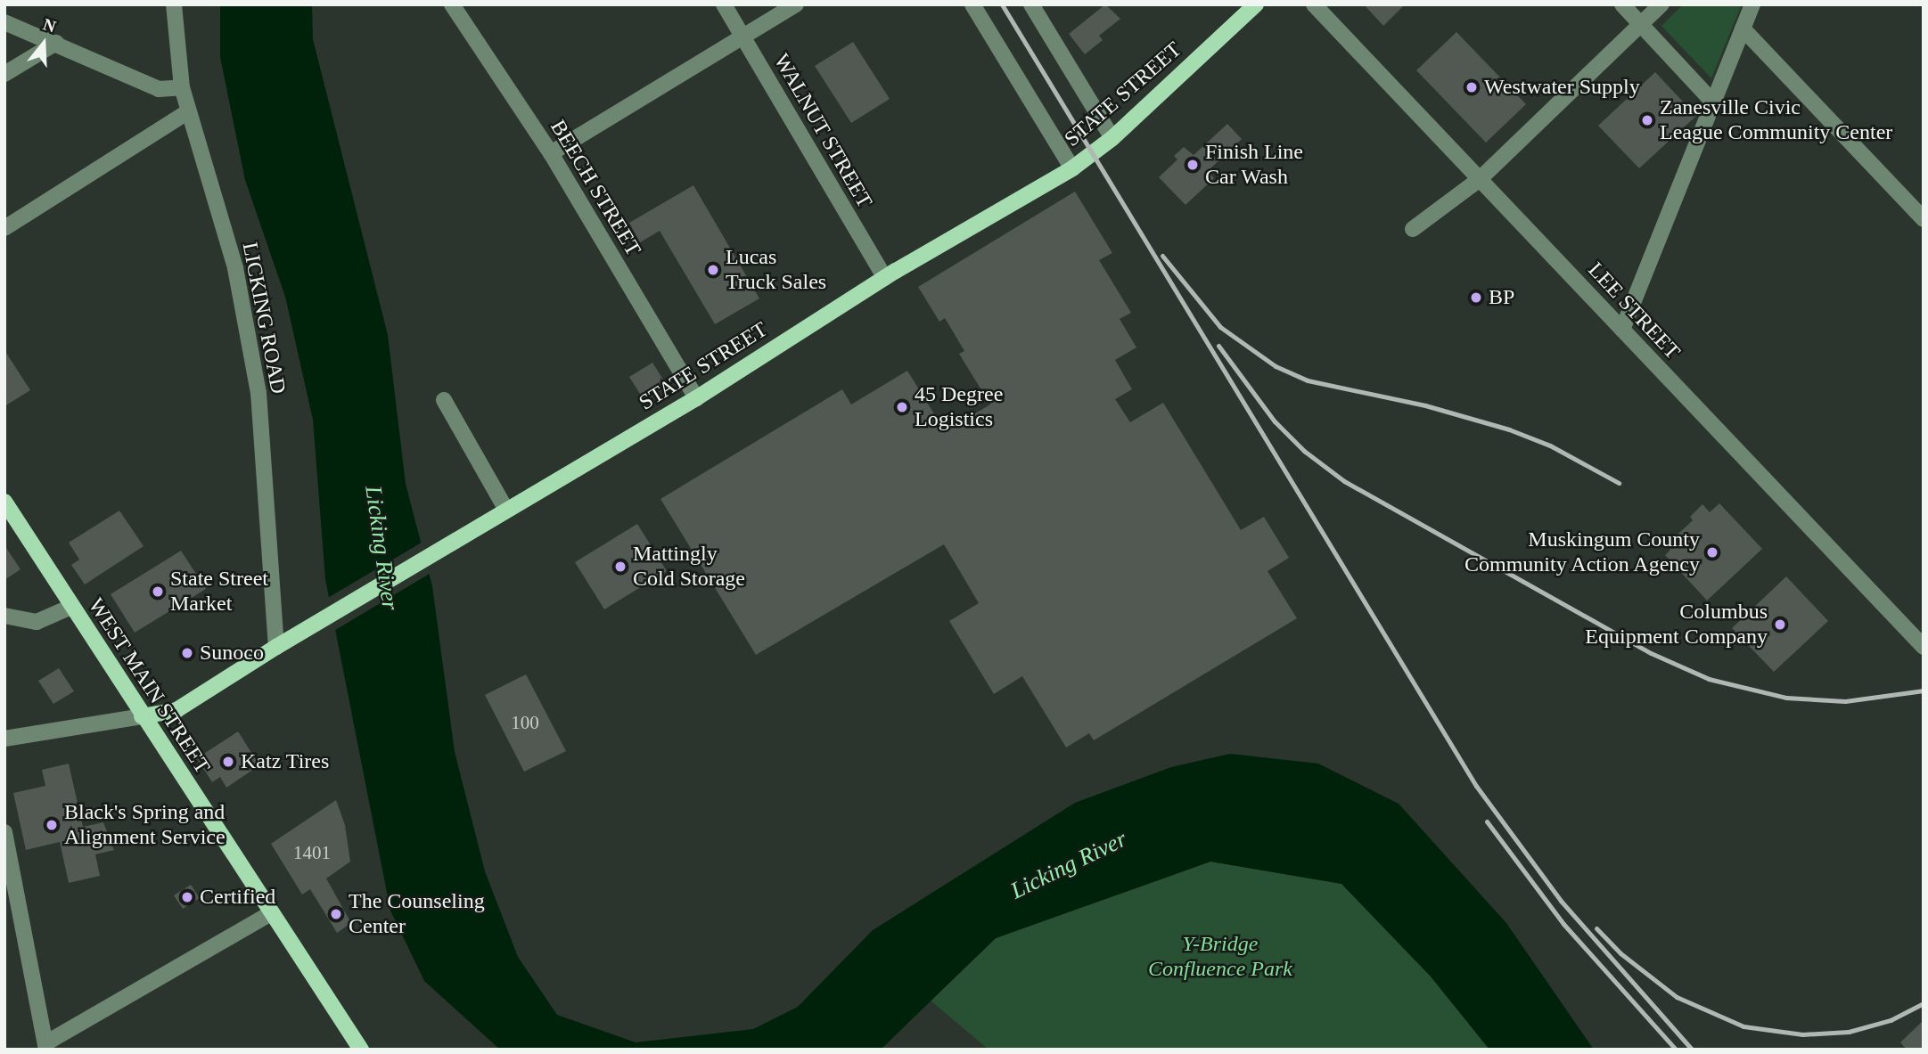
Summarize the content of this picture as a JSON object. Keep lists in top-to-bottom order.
{
  "streets": {
    "main road": ["STATE STREET", "WEST MAIN STREET"],
    "street": [
      "WALNUT STREET",
      "BEECH STREET",
      "LEE STREET",
      "LICKING ROAD"
    ]
  },
  "crossings": [
    ["STATE STREET", "WALNUT STREET"],
    ["STATE STREET", "BEECH STREET"],
    ["STATE STREET", "LICKING ROAD"],
    ["STATE STREET", "WEST MAIN STREET"]
  ],
  "water": ["Licking River"],
  "parks": ["Y-Bridge Confluence Park"],
  "places": [
    "Westwater Supply",
    "Zanesville Civic League Community Center",
    "Finish Line Car Wash",
    "Lucas Truck Sales",
    "BP",
    "45 Degree Logistics",
    "Muskingum County Community Action Agency",
    "Mattingly Cold Storage",
    "State Street Market",
    "Columbus Equipment Company",
    "Sunoco",
    "Katz Tires",
    "Black's Spring and Alignment Service",
    "Certified",
    "The Counseling Center"
  ],
  "house_numbers": ["100", "1401"],
  "north": "top"
}
